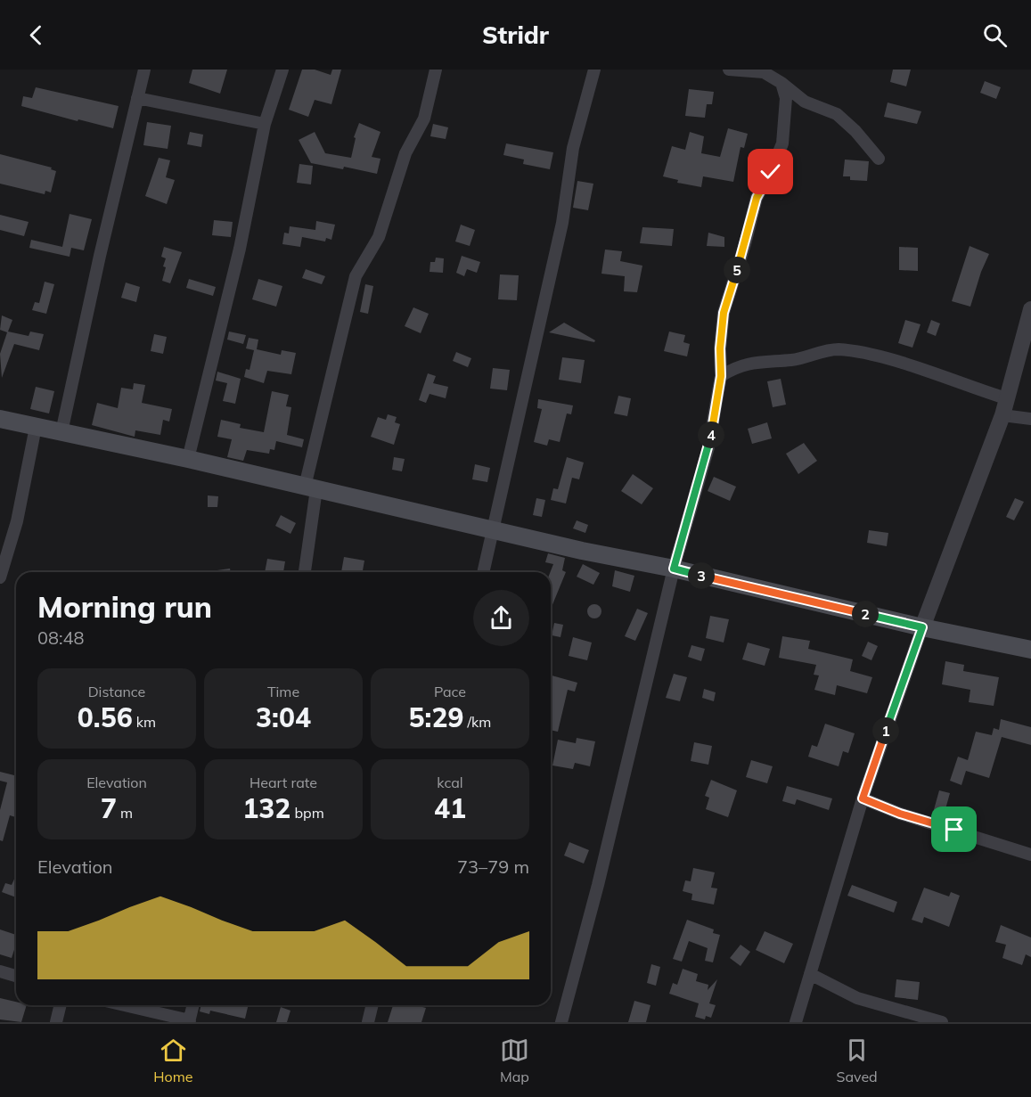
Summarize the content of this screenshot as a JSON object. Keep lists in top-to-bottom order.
{
  "page": {
    "header": "Stridr",
    "pins": [
      "5",
      "4",
      "3",
      "2",
      "1"
    ],
    "heading": ["Morning run", "08:48"],
    "stats": [
      ["Distance", "0.56 km"],
      ["Time", "3:04"],
      ["Pace", "5:29 /km"],
      ["Elevation", "7 m"],
      ["Heart rate", "132 bpm"],
      ["kcal", "41"]
    ],
    "chart": ["Elevation", "73–79 m"],
    "tabs": ["Home", "Map", "Saved"]
  }
}
